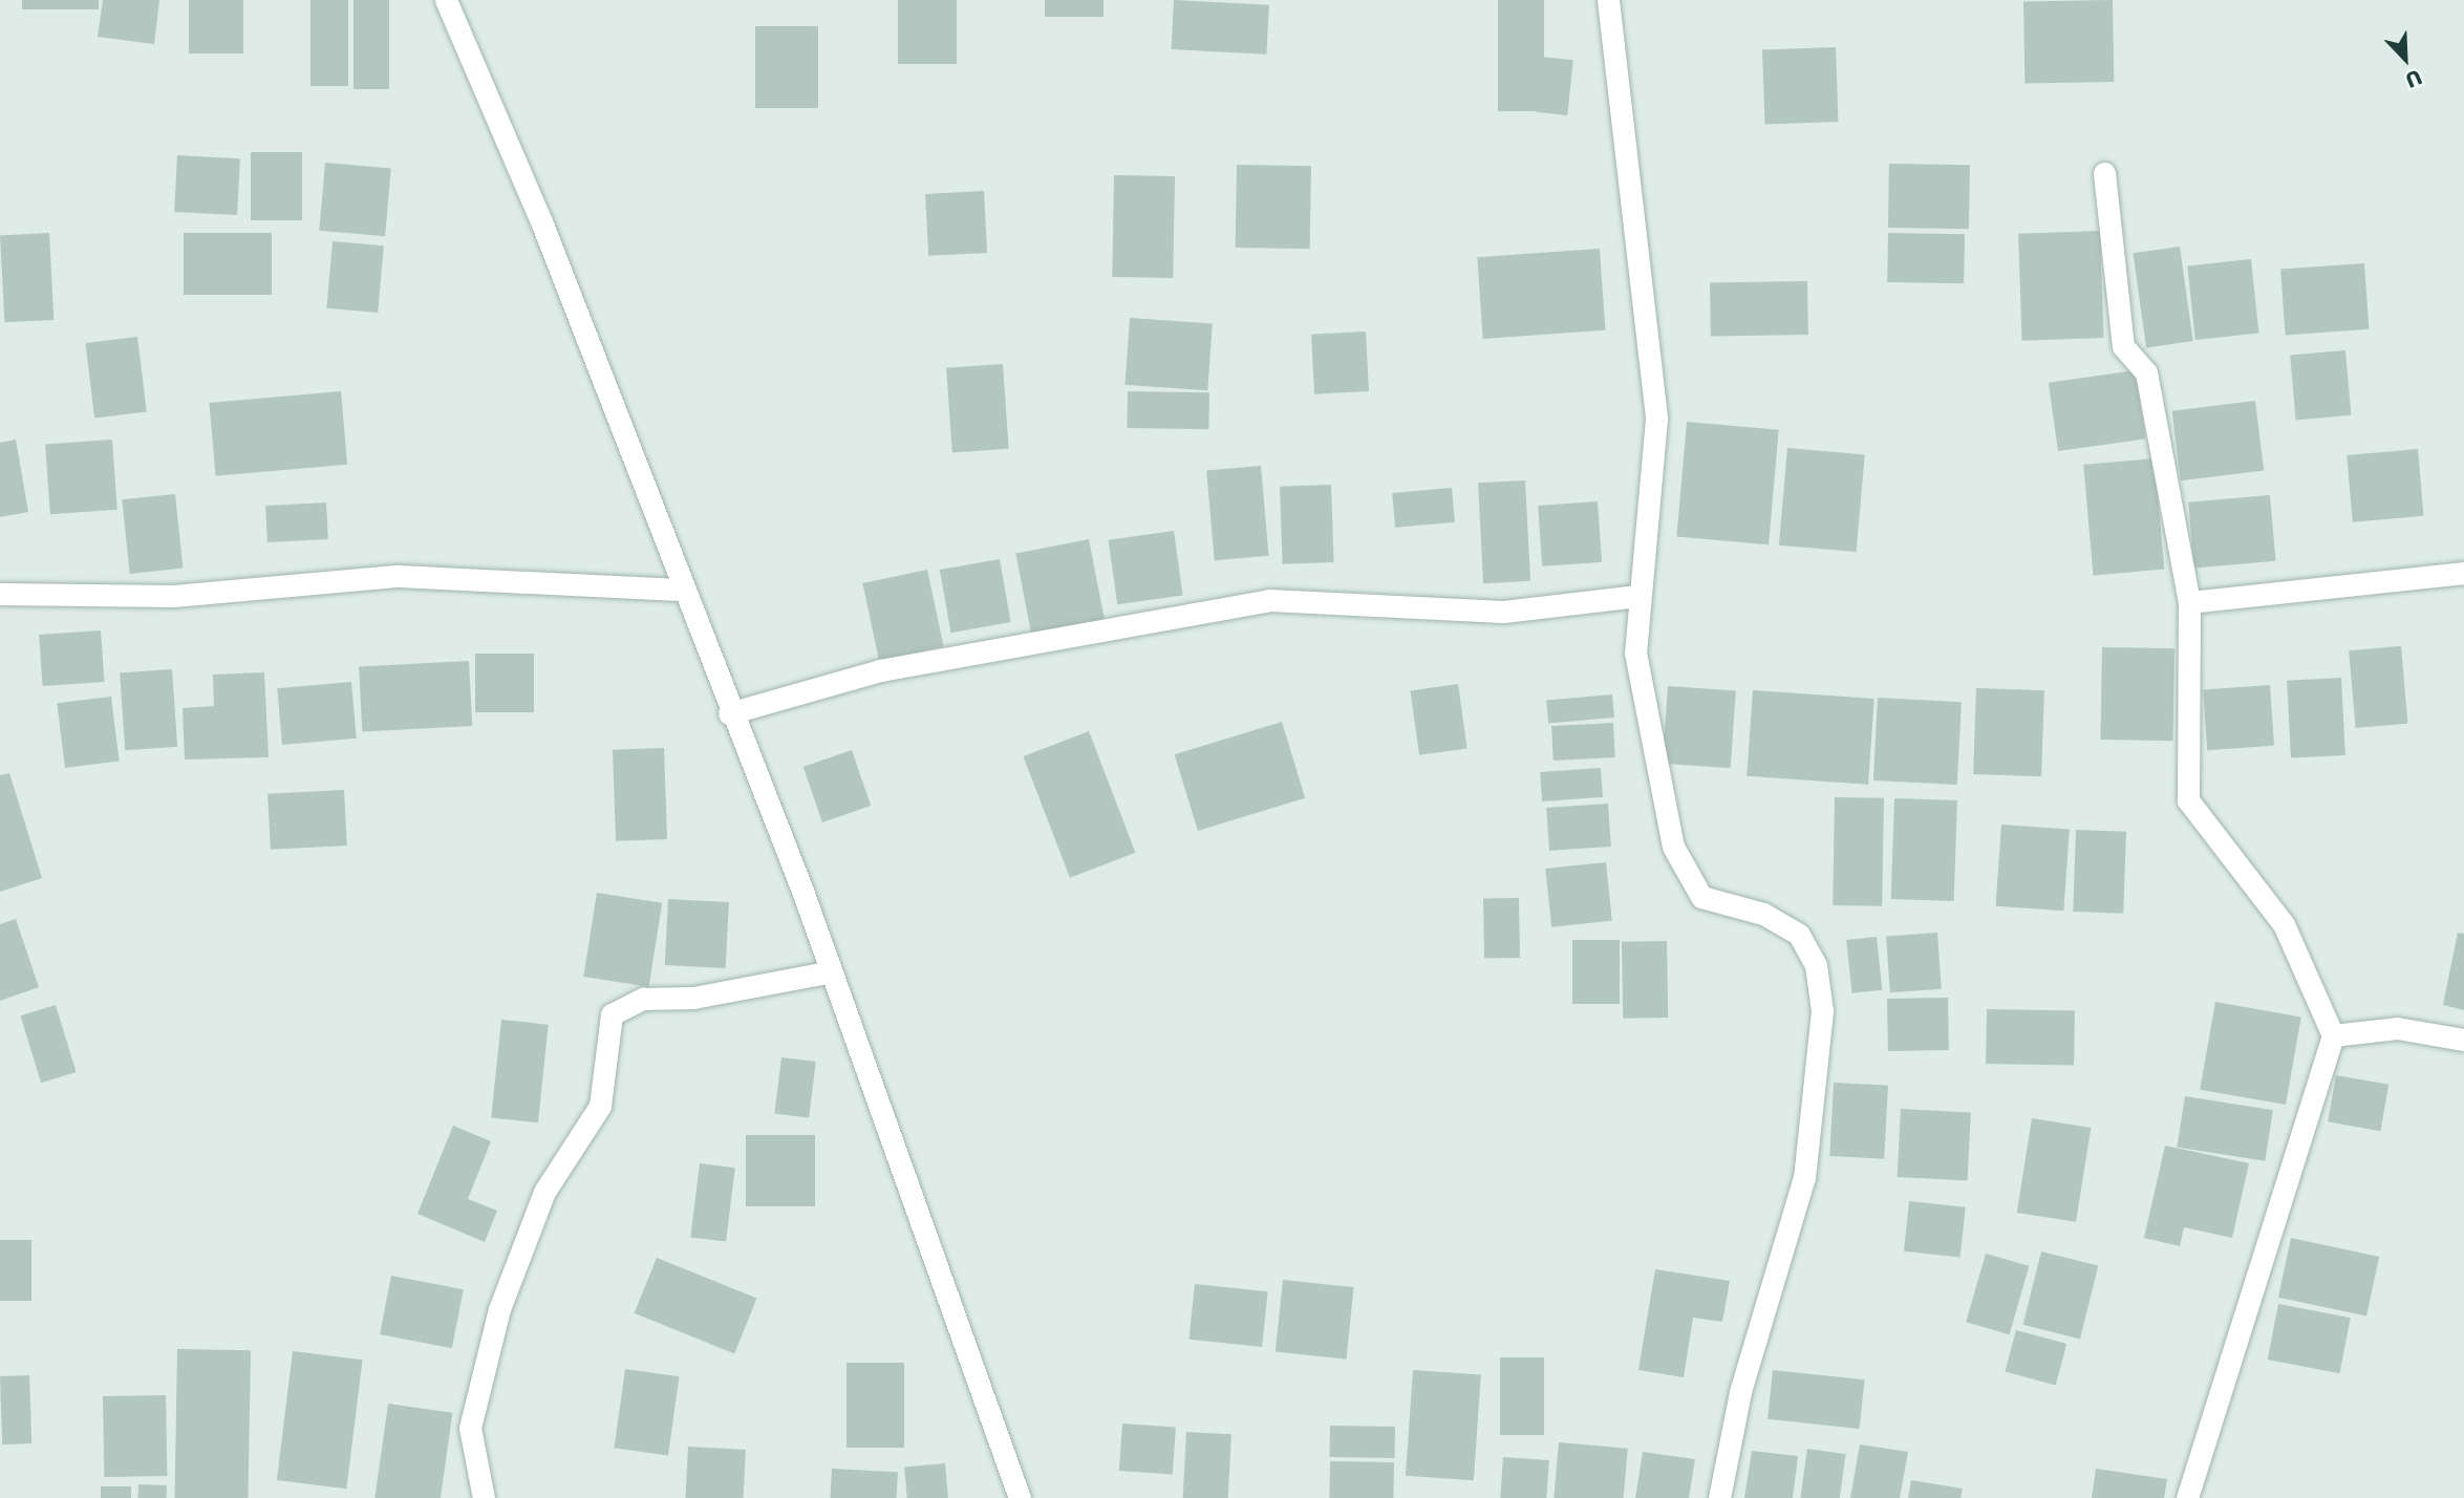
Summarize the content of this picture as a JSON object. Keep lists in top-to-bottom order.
{
  "north": "bottom right"
}
